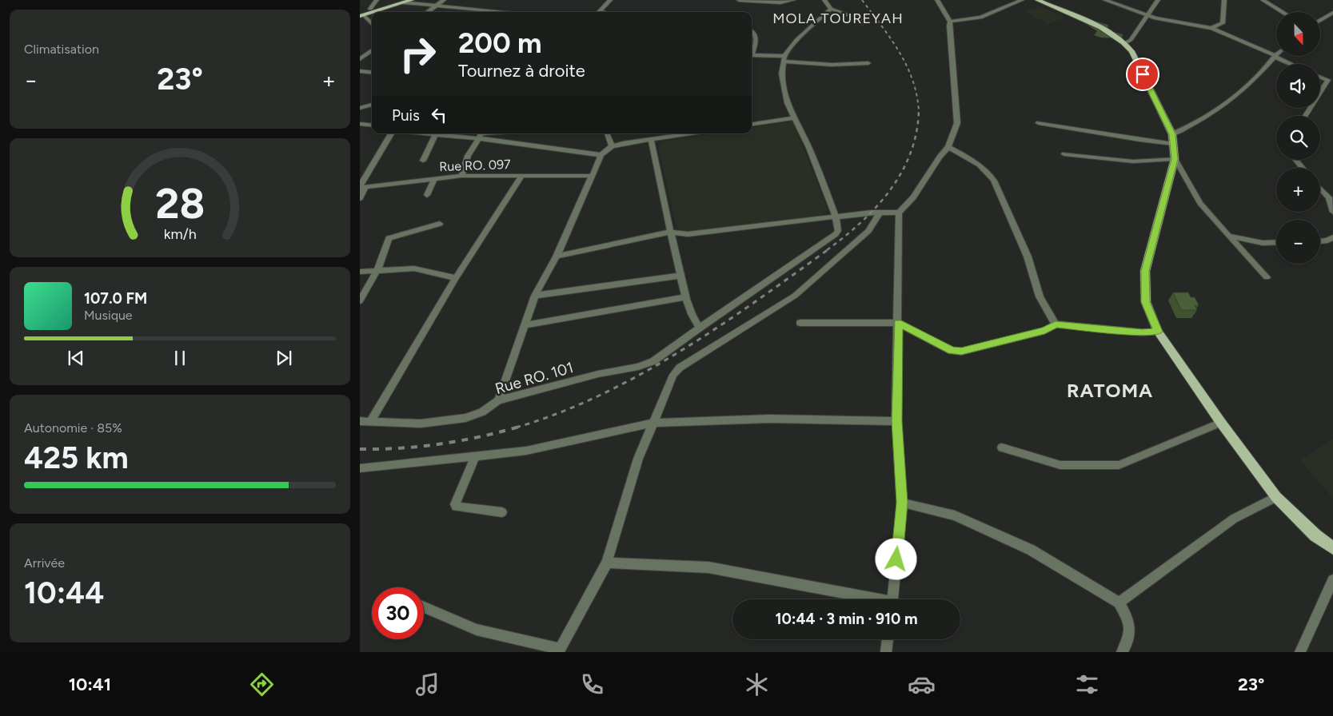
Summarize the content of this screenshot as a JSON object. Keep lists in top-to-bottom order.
{
  "streets": {
    "street": ["Rue RO. 097", "Rue RO. 101"]
  },
  "districts": ["MOLA TOUREYAH", "RATOMA"],
  "north": "bottom",
  "page": {
    "tile": [
      "Climatisation",
      ["Autonomie · 85%", "425 km"],
      ["Arrivée", "10:44"]
    ],
    "map_buttons": ["+", "−"],
    "turn": ["200 m", "Tournez à droite"],
    "heat": ["−", "23°", "+"],
    "then": "Puis",
    "song": ["107.0 FM", "Musique"],
    "limit": "30",
    "trip": "10:44 · 3 min · 910 m",
    "tabs": ["10:41", "23°"],
    "gauge": ["28", "km/h"]
  }
}
